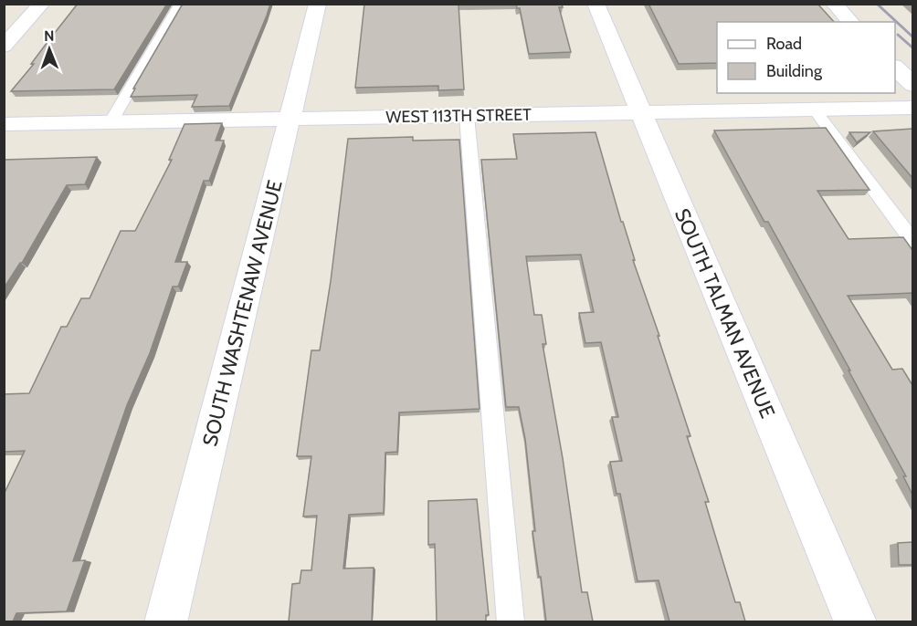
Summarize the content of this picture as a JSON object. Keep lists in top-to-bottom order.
{
  "streets": {
    "street": ["WEST 113TH STREET", "SOUTH WASHTENAW AVENUE", "SOUTH TALMAN AVENUE"]
  },
  "crossings": [
    ["WEST 113TH STREET", "SOUTH WASHTENAW AVENUE"],
    ["WEST 113TH STREET", "SOUTH TALMAN AVENUE"]
  ],
  "legend": ["Road", "Building"],
  "north": "top"
}
